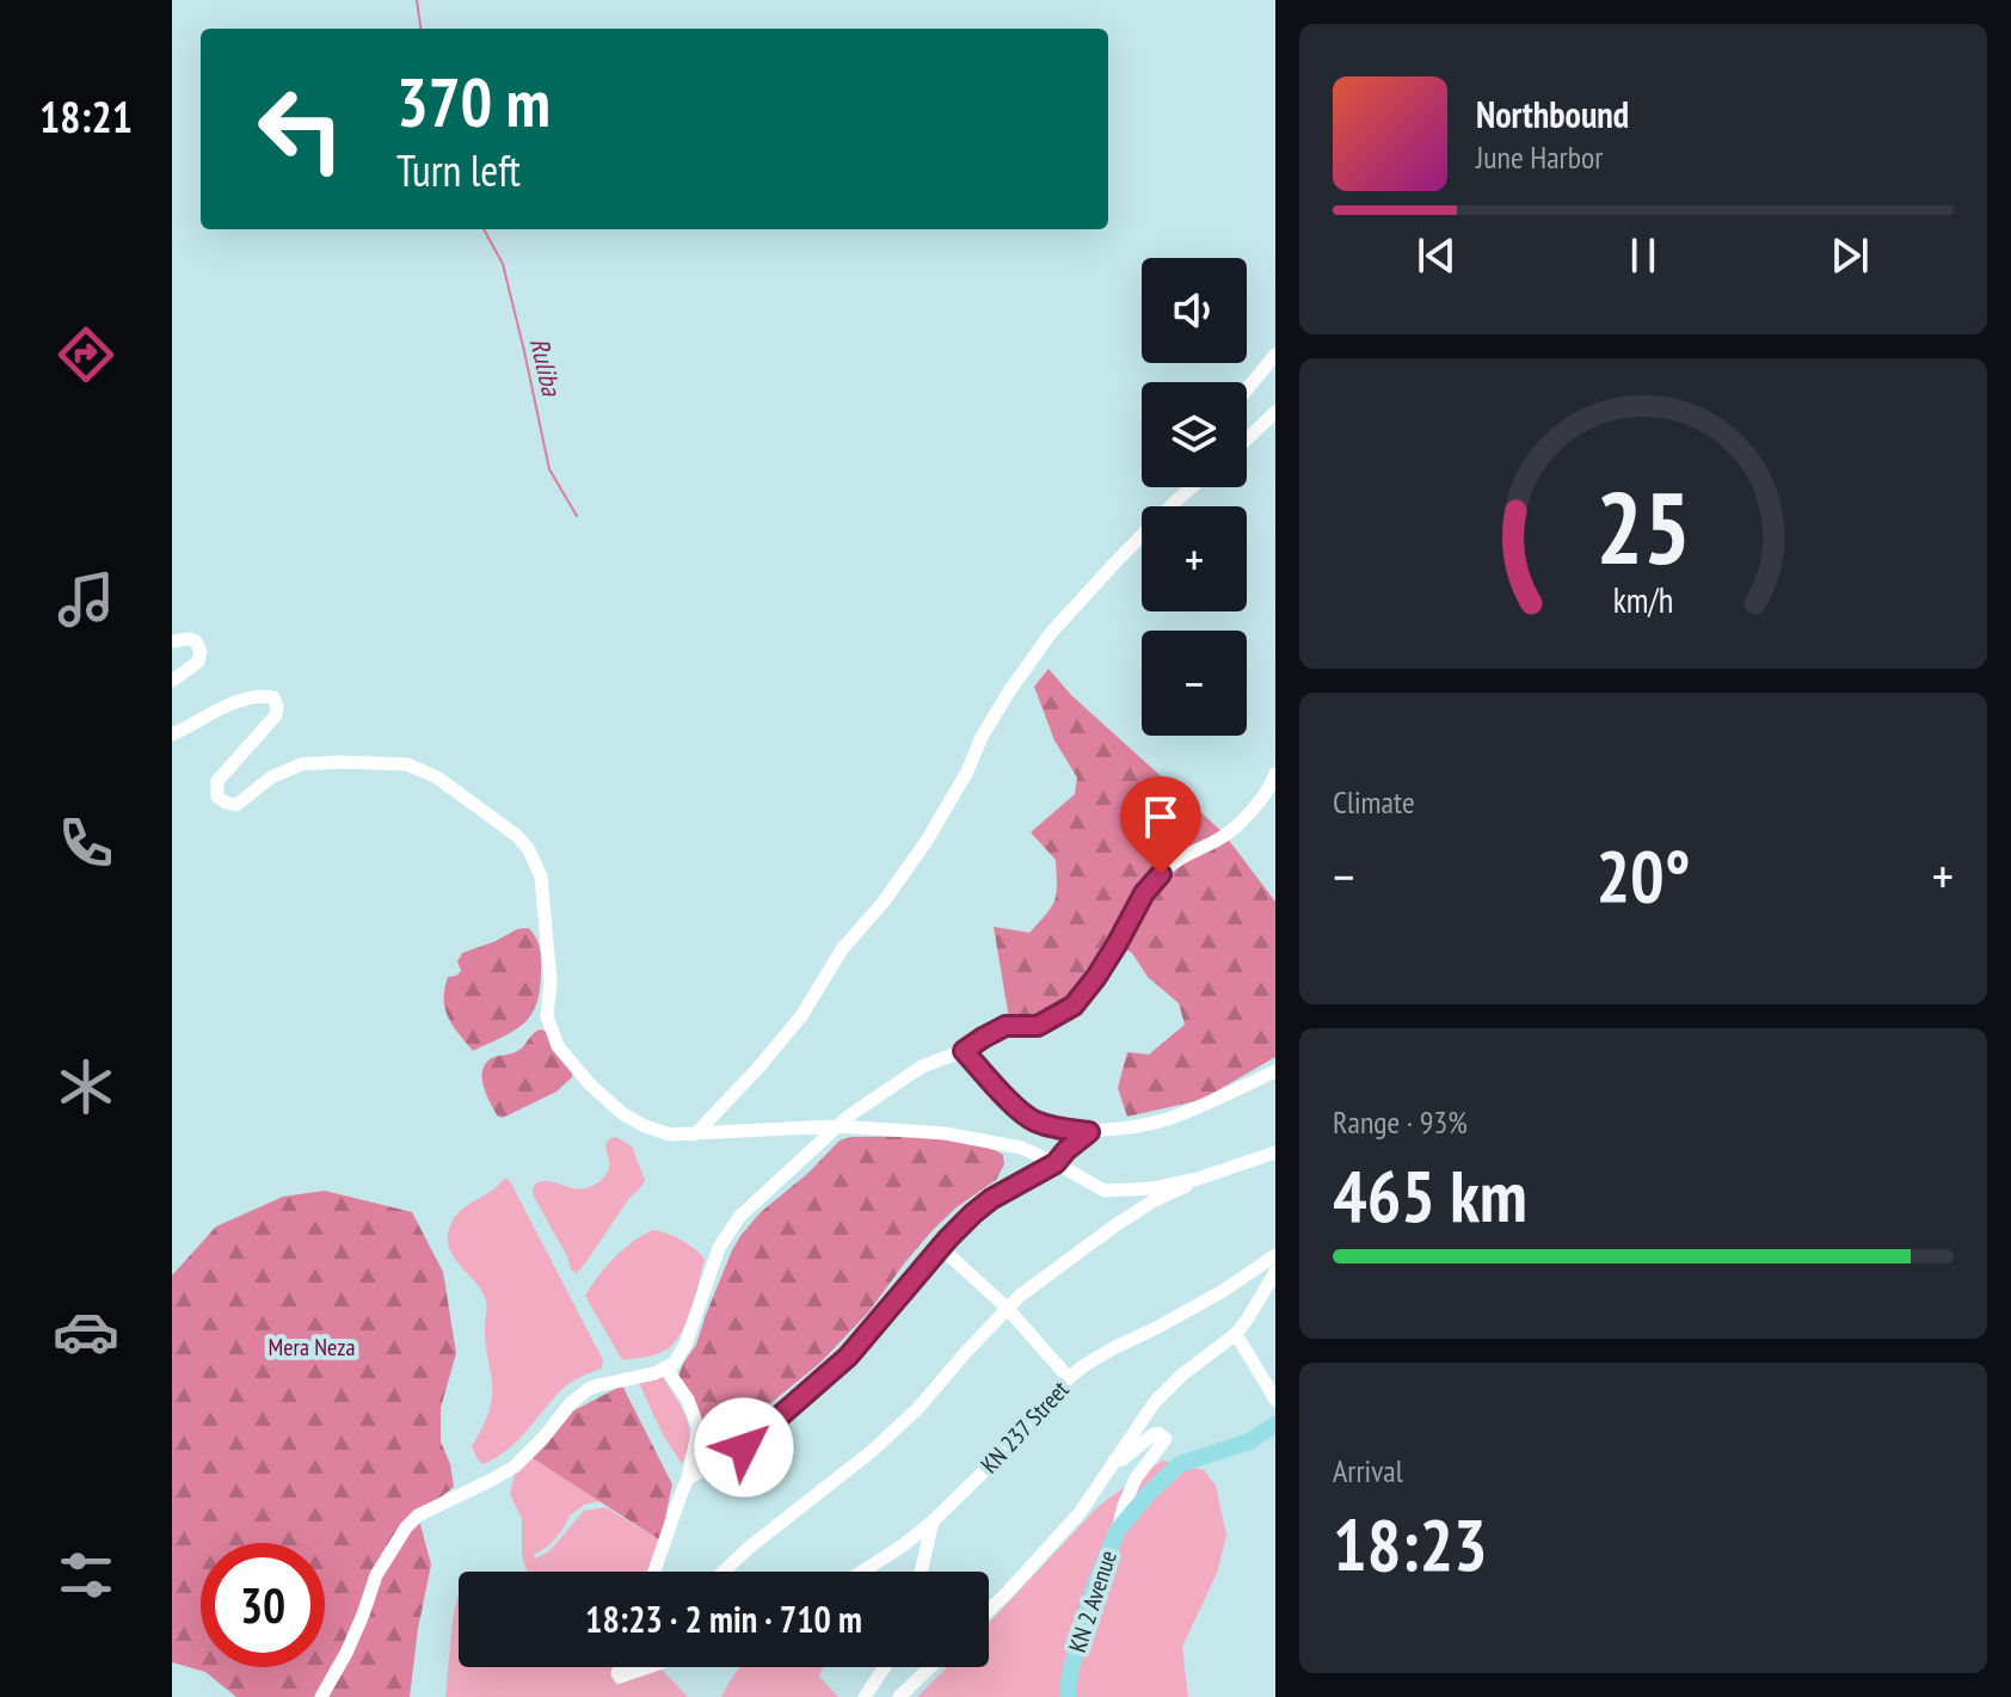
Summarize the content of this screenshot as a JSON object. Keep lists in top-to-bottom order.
{
  "streets": {
    "main road": ["KN 2 Avenue"],
    "street": ["KN 237 Street"]
  },
  "water": ["Ruliba"],
  "parks": ["Mera Neza"],
  "page": {
    "tabs": "18:21",
    "turn": ["370 m", "Turn left"],
    "song": ["Northbound", "June Harbor"],
    "map_buttons": ["+", "−"],
    "tile": [
      "Climate",
      ["Range · 93%", "465 km"],
      ["Arrival", "18:23"]
    ],
    "heat": ["−", "20°", "+"],
    "limit": "30",
    "trip": "18:23 · 2 min · 710 m",
    "gauge": ["25", "km/h"]
  }
}
